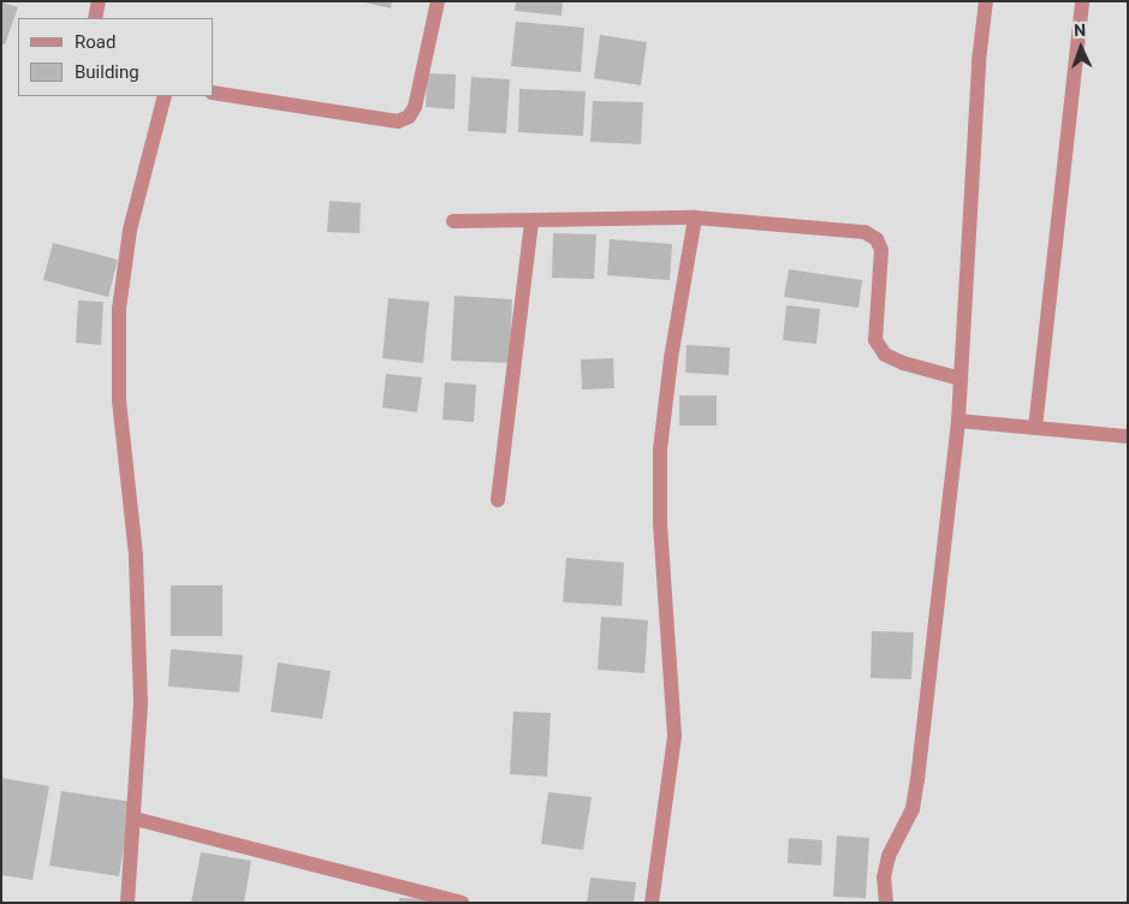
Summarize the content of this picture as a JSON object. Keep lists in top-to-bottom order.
{
  "legend": ["Road", "Building"],
  "north": "top"
}
